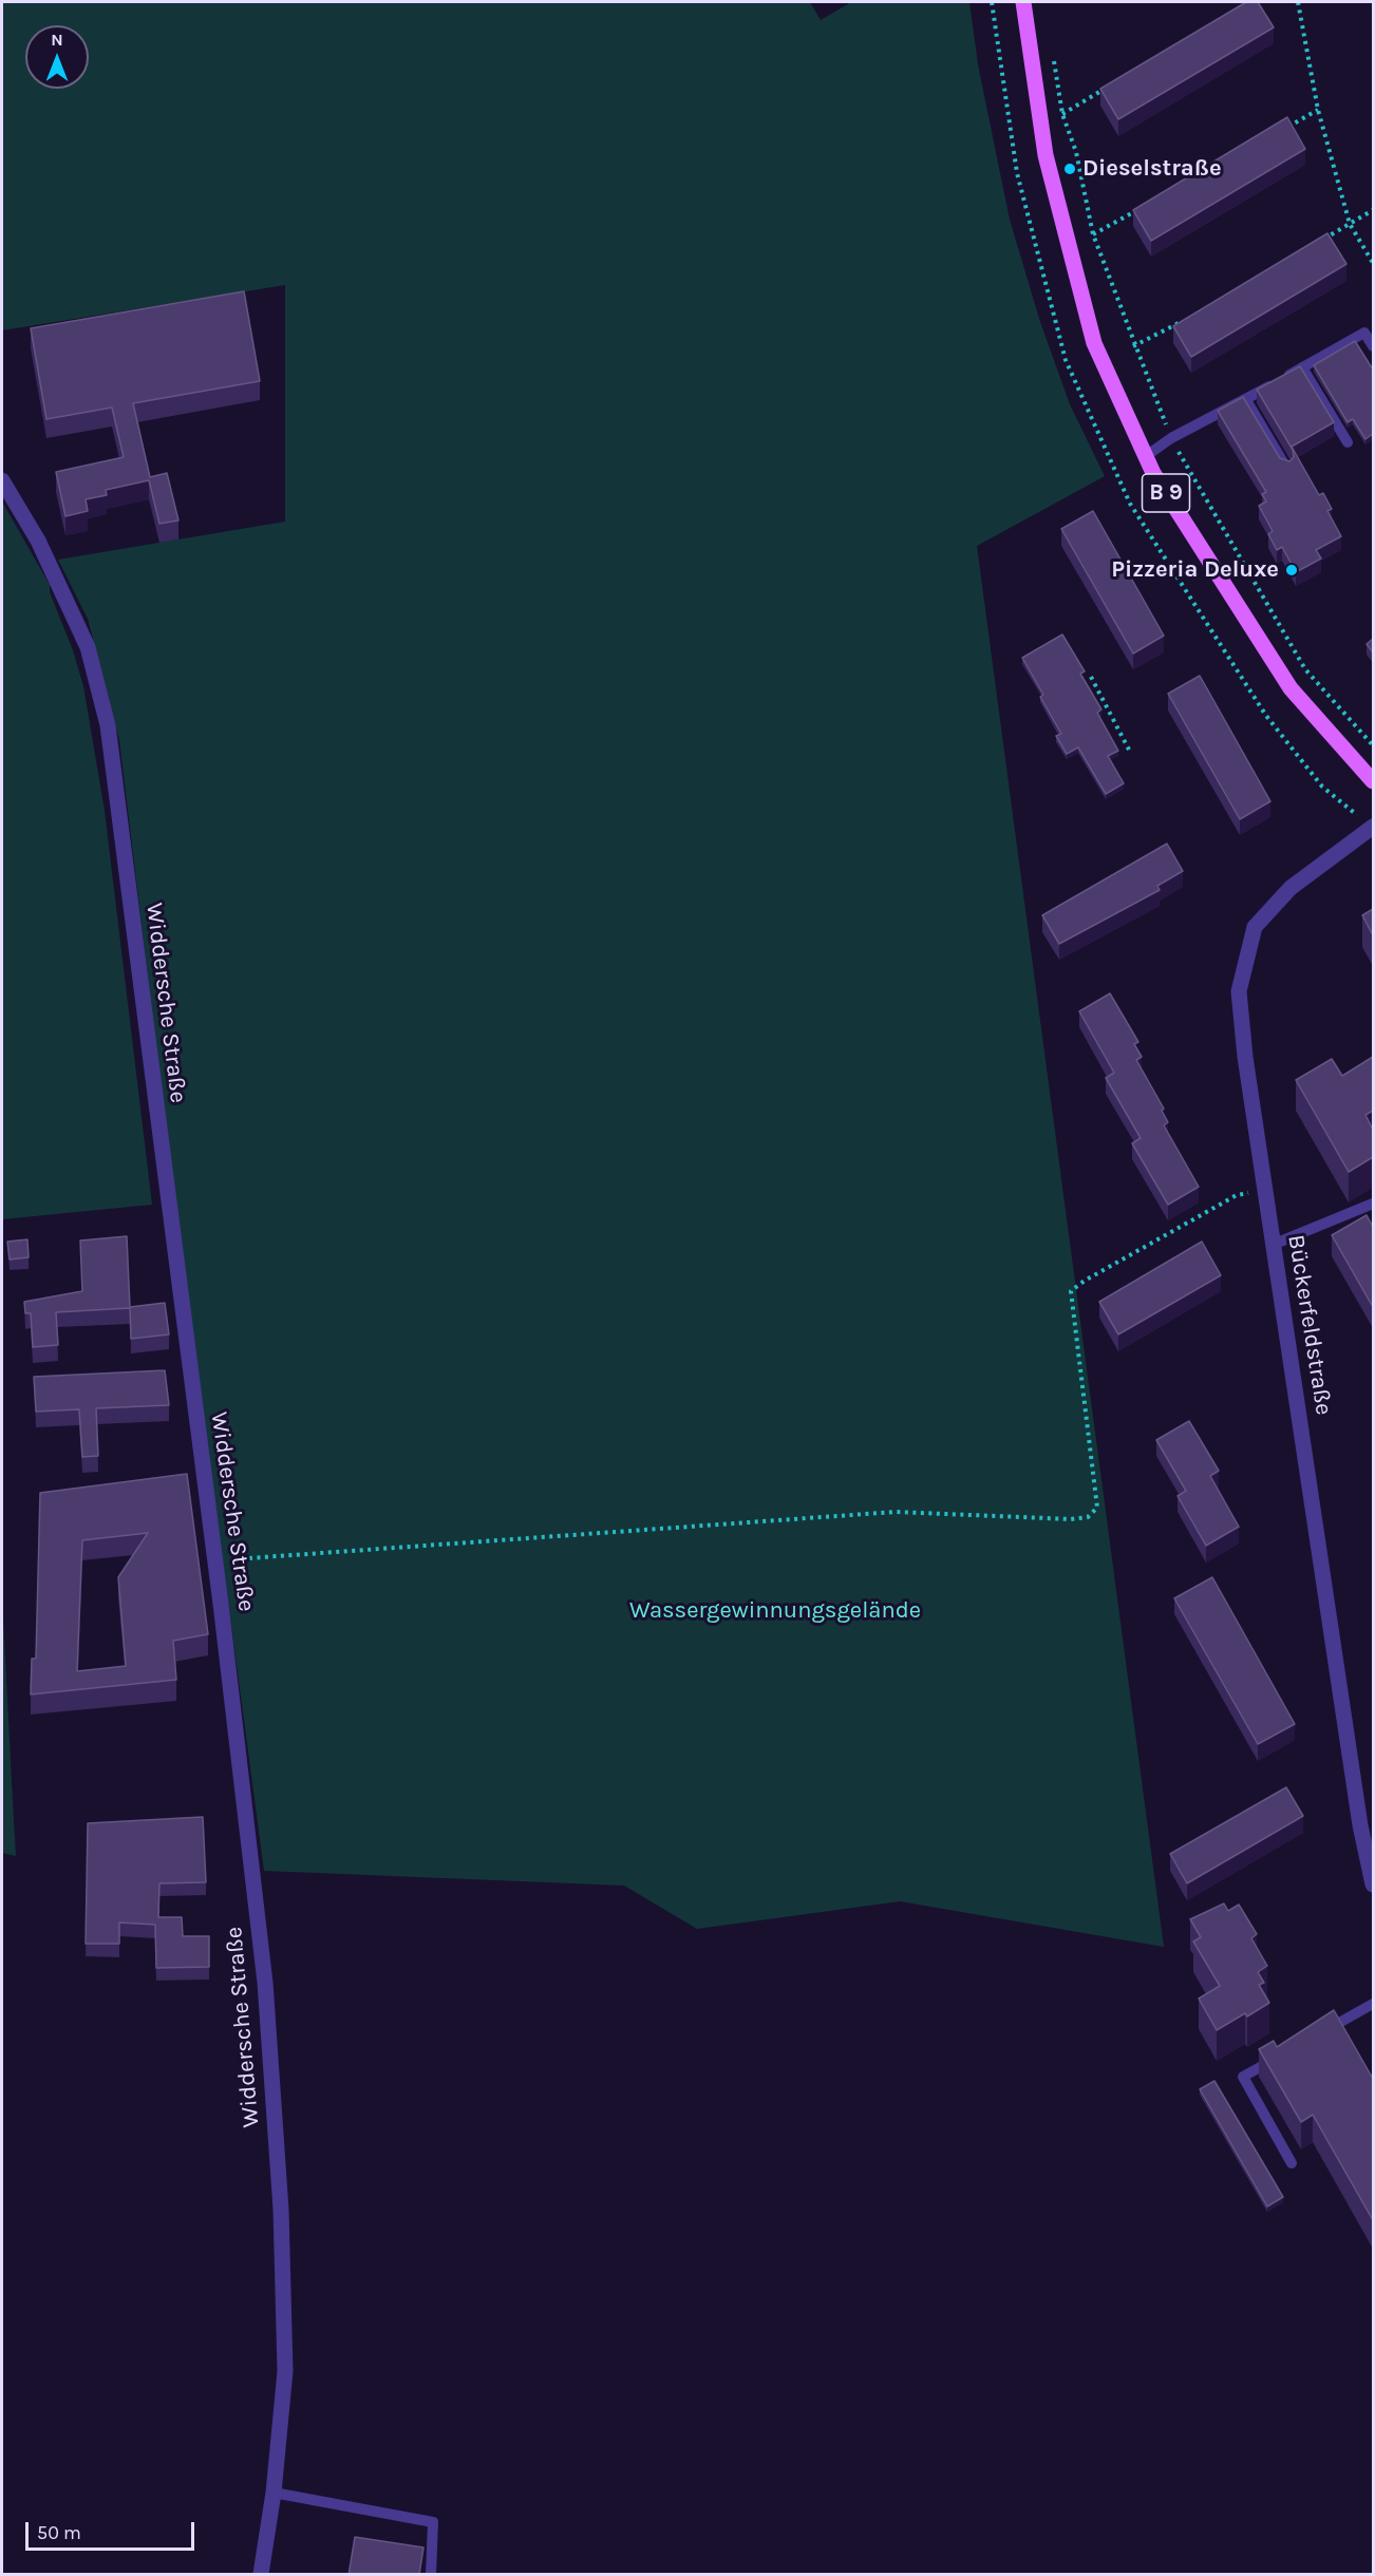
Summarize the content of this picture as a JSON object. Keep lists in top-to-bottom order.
{
  "streets": {
    "main road": ["B 9"],
    "street": ["Widdersche Straße", "Bückerfeldstraße"]
  },
  "parks": ["Wassergewinnungsgelände"],
  "places": ["Dieselstraße", "Pizzeria Deluxe"],
  "scale_bar": "50 m",
  "north": "top"
}
